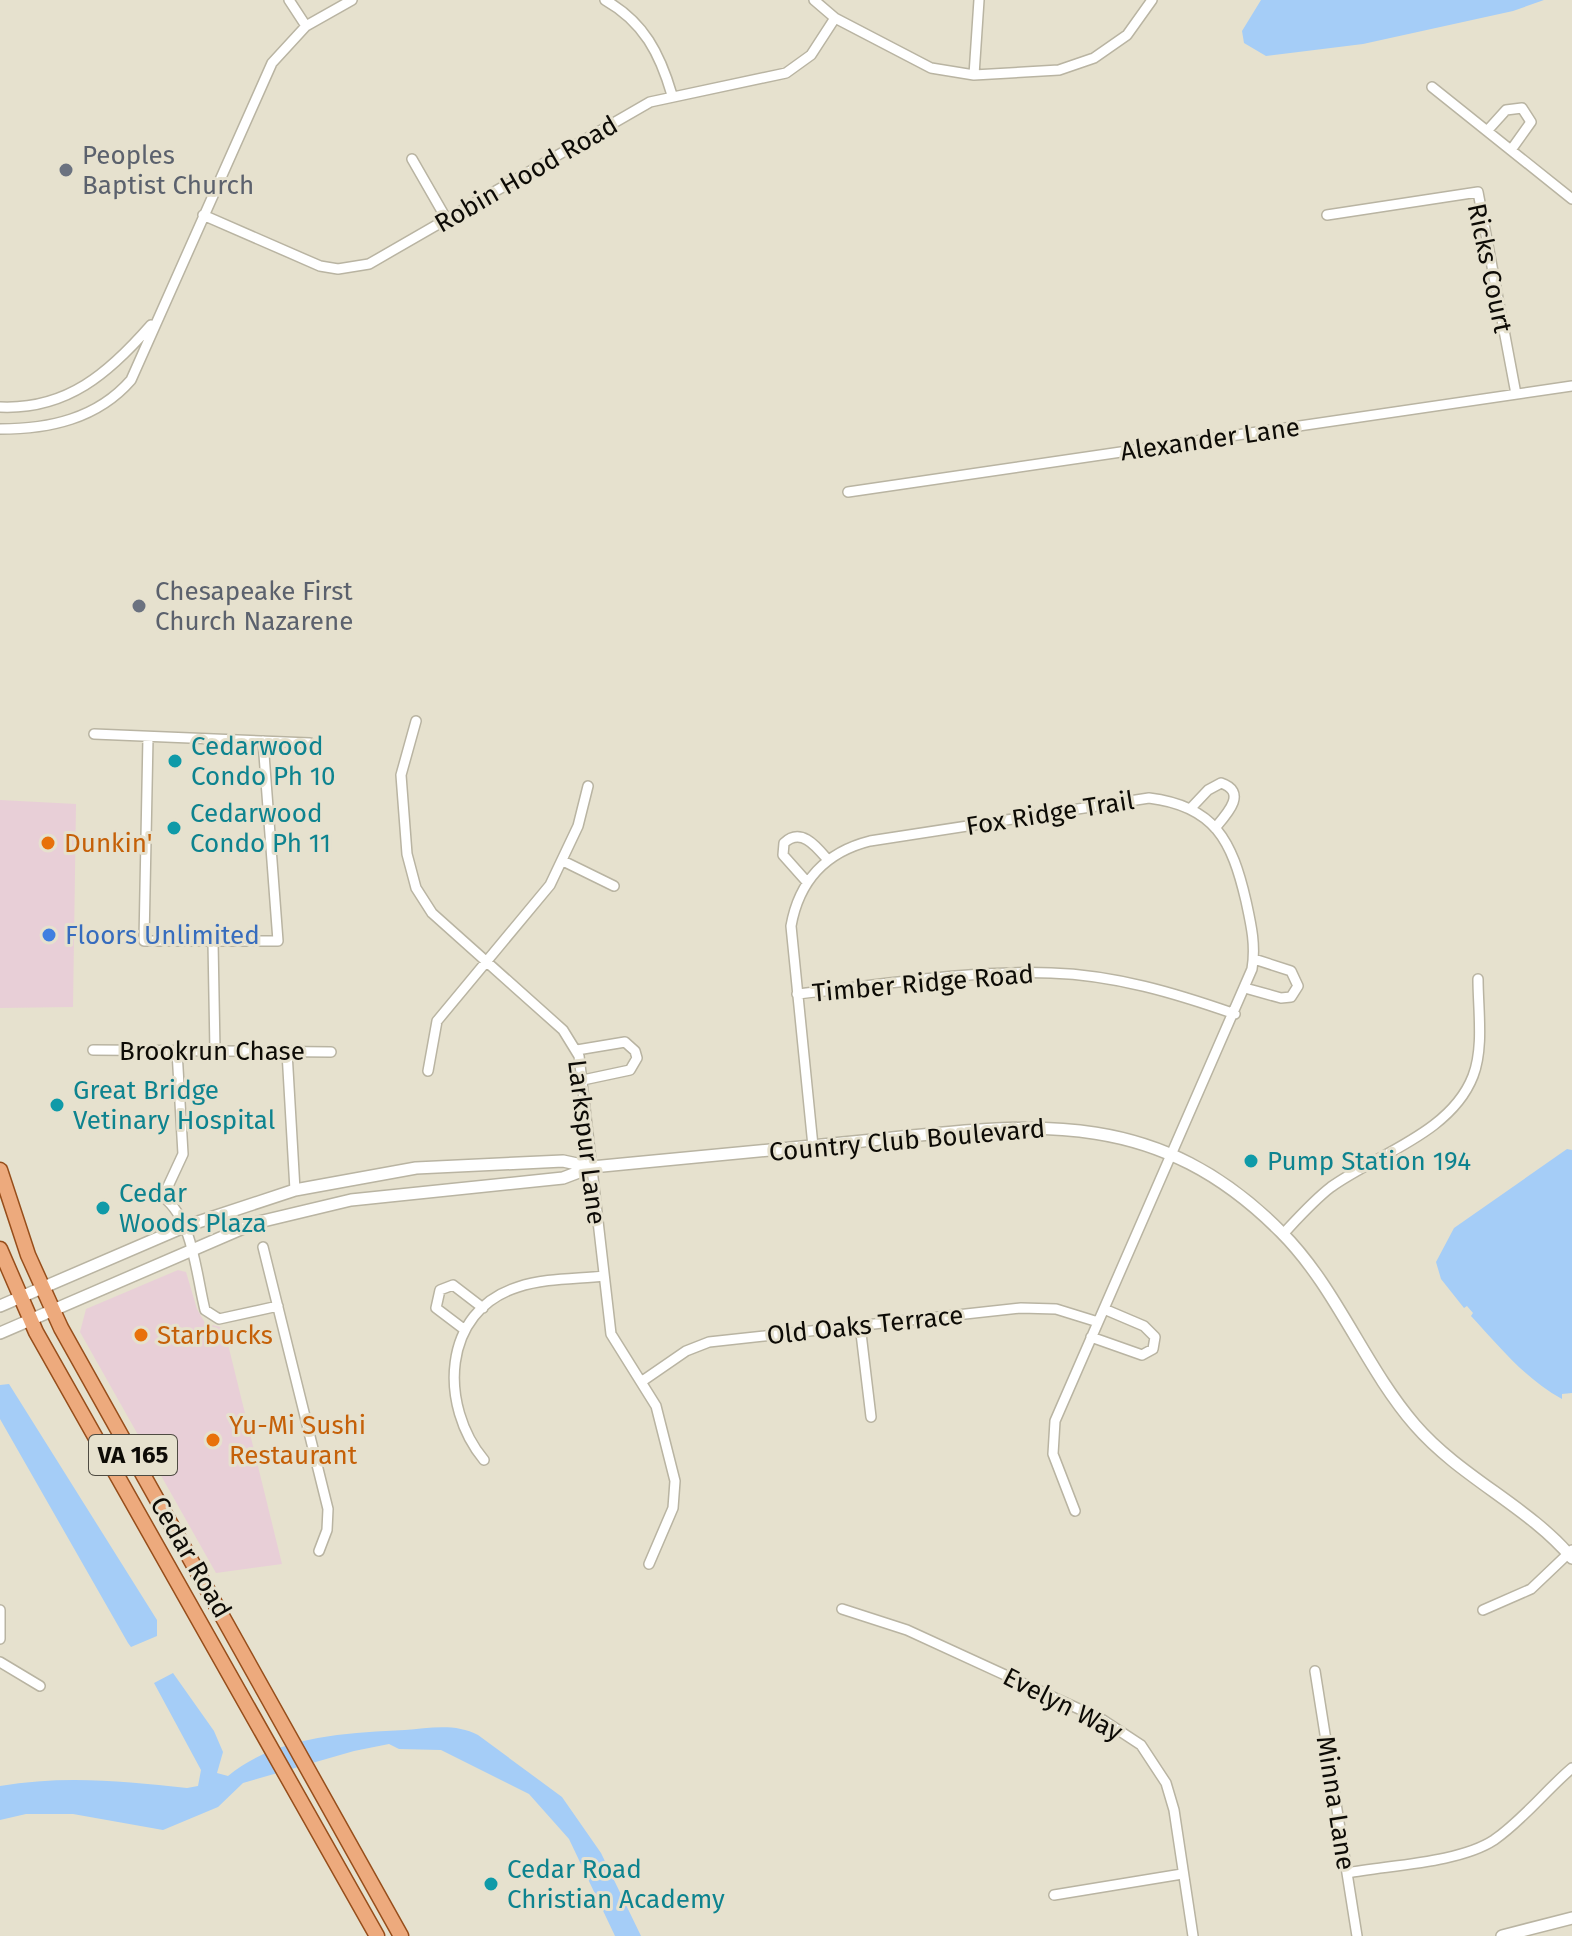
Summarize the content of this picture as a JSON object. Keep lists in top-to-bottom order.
{
  "streets": {
    "main road": ["VA 165", "Cedar Road"],
    "street": [
      "Robin Hood Road",
      "Ricks Court",
      "Alexander Lane",
      "Fox Ridge Trail",
      "Timber Ridge Road",
      "Brookrun Chase",
      "Country Club Boulevard",
      "Larkspur Lane",
      "Old Oaks Terrace",
      "Evelyn Way",
      "Minna Lane"
    ]
  },
  "crossings": [
    ["Ricks Court", "Alexander Lane"],
    ["Fox Ridge Trail", "Timber Ridge Road"],
    ["Fox Ridge Trail", "Country Club Boulevard"],
    ["Fox Ridge Trail", "Old Oaks Terrace"],
    ["Country Club Boulevard", "Larkspur Lane"],
    ["Country Club Boulevard", "Cedar Road"],
    ["Larkspur Lane", "Old Oaks Terrace"]
  ],
  "places": [
    "Peoples Baptist Church",
    "Chesapeake First Church Nazarene",
    "Cedarwood Condo Ph 10",
    "Cedarwood Condo Ph 11",
    "Dunkin'",
    "Floors Unlimited",
    "Great Bridge Vetinary Hospital",
    "Pump Station 194",
    "Cedar Woods Plaza",
    "Starbucks",
    "Yu-Mi Sushi Restaurant",
    "Cedar Road Christian Academy"
  ]
}
